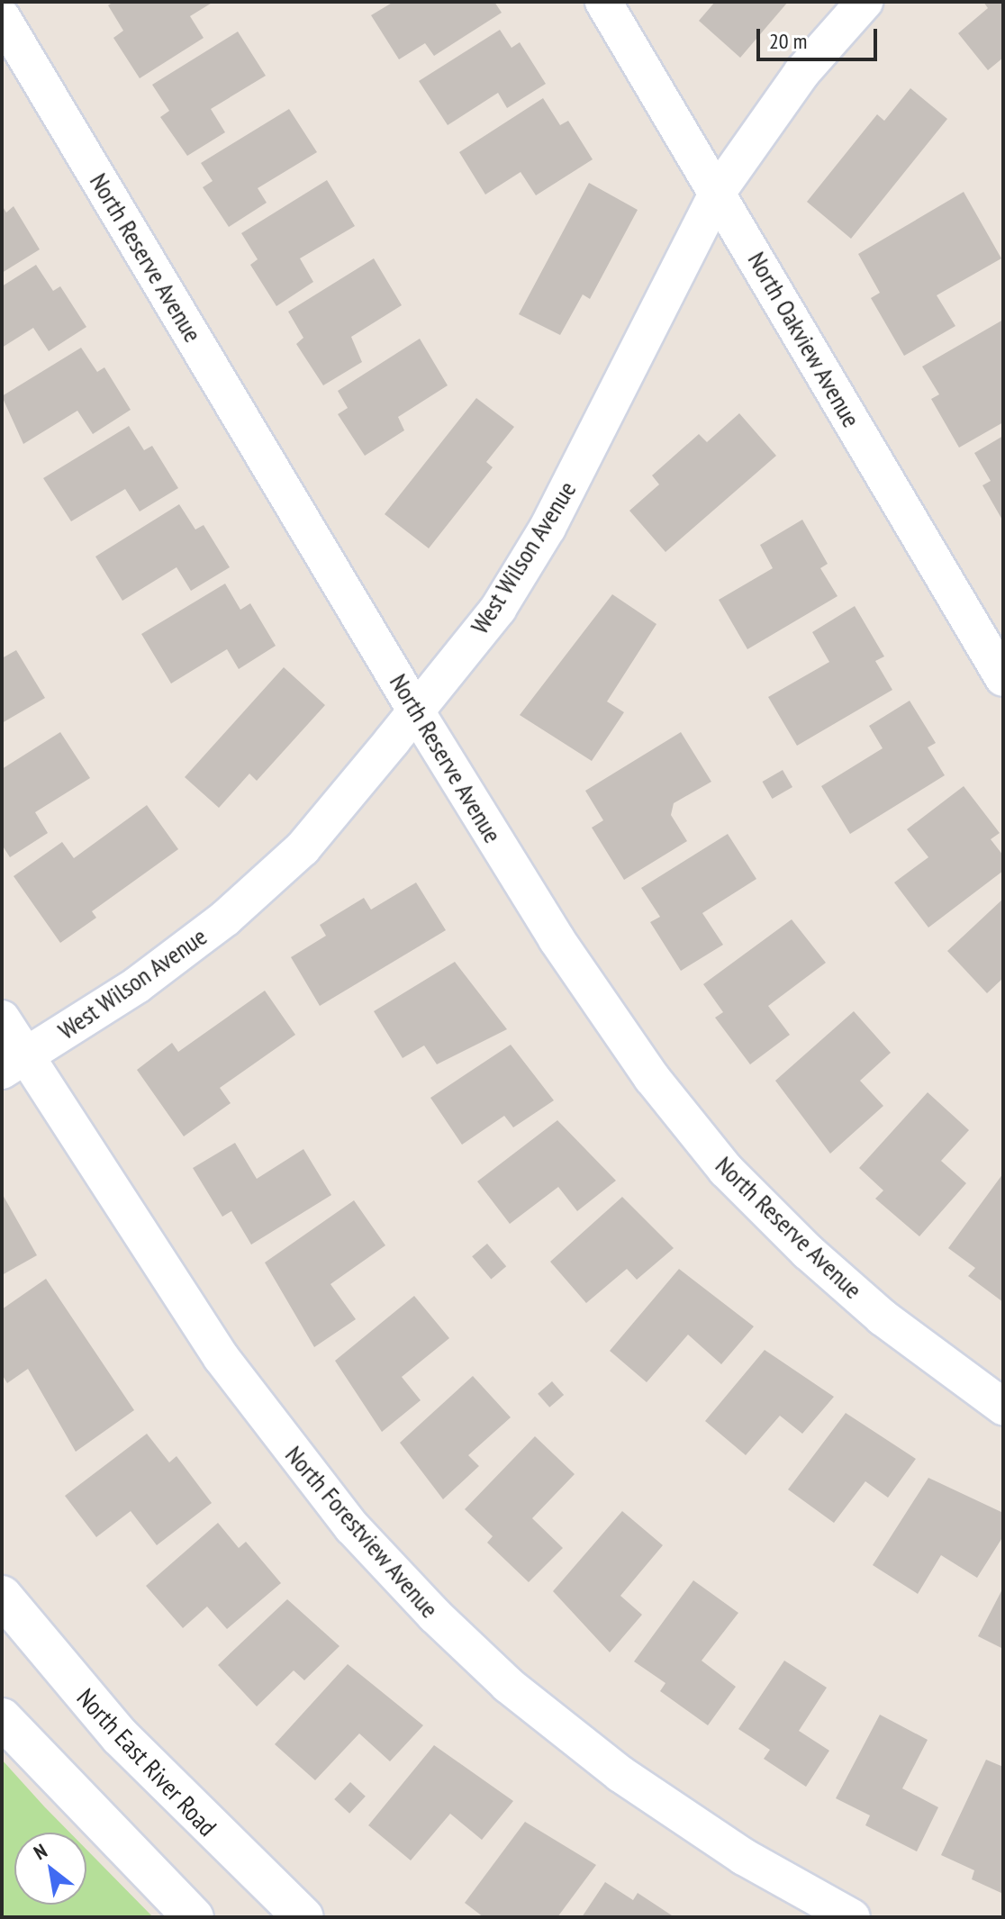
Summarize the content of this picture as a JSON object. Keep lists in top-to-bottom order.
{
  "streets": {
    "main road": ["North East River Road"],
    "street": [
      "North Reserve Avenue",
      "North Oakview Avenue",
      "West Wilson Avenue",
      "North Forestview Avenue"
    ]
  },
  "crossings": [
    ["North Reserve Avenue", "West Wilson Avenue"],
    ["North Oakview Avenue", "West Wilson Avenue"],
    ["West Wilson Avenue", "North Forestview Avenue"]
  ],
  "scale_bar": "20 m",
  "north": "top left"
}
